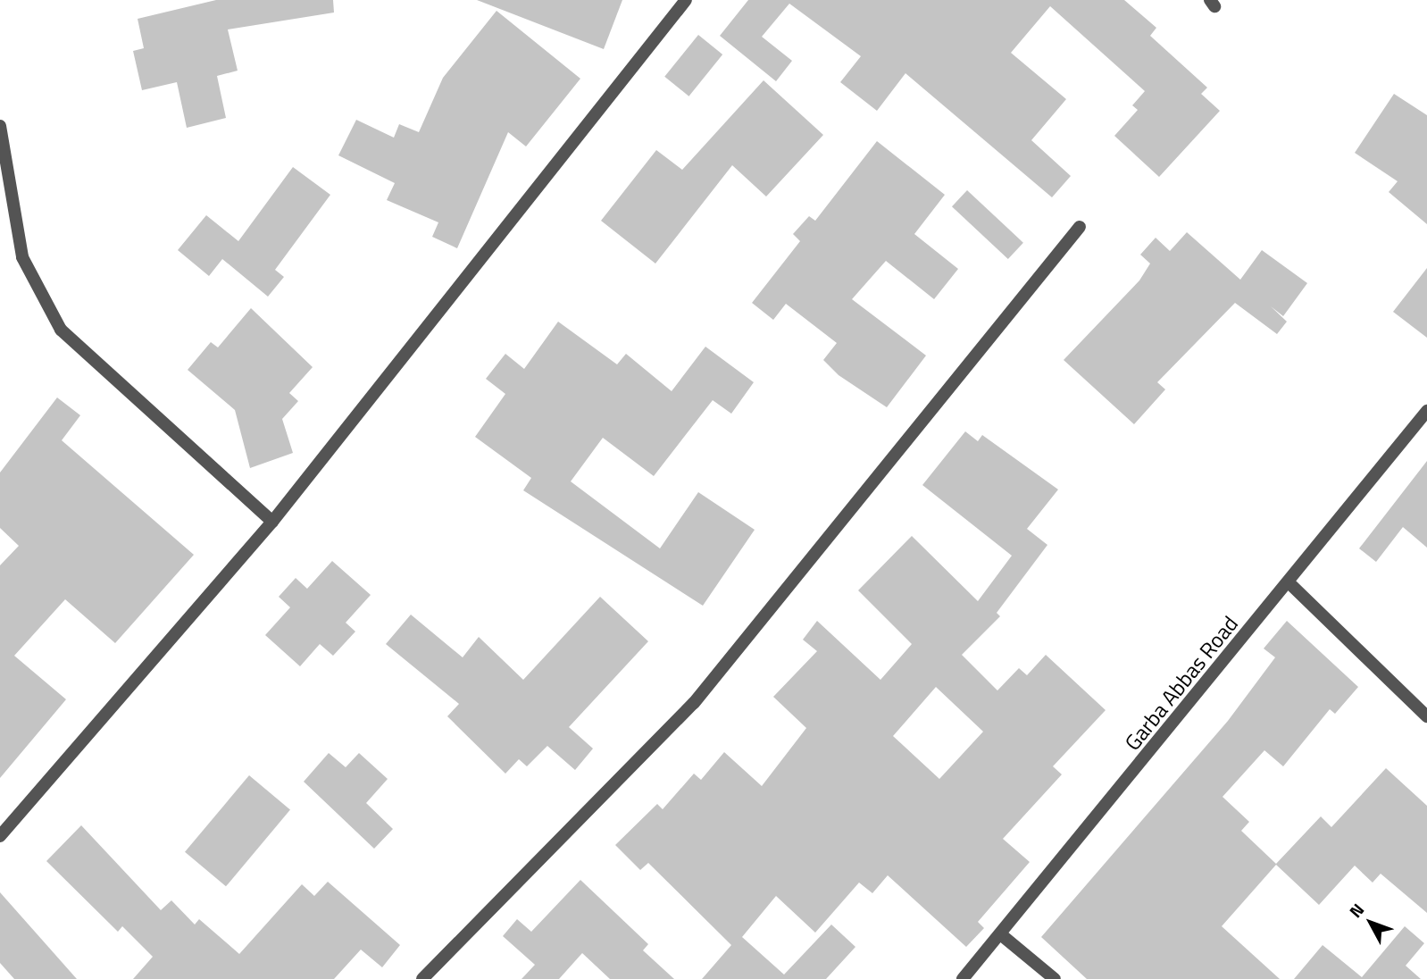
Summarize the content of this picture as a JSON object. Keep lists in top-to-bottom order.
{
  "streets": {
    "street": ["Garba Abbas Road"]
  },
  "north": "top left"
}
